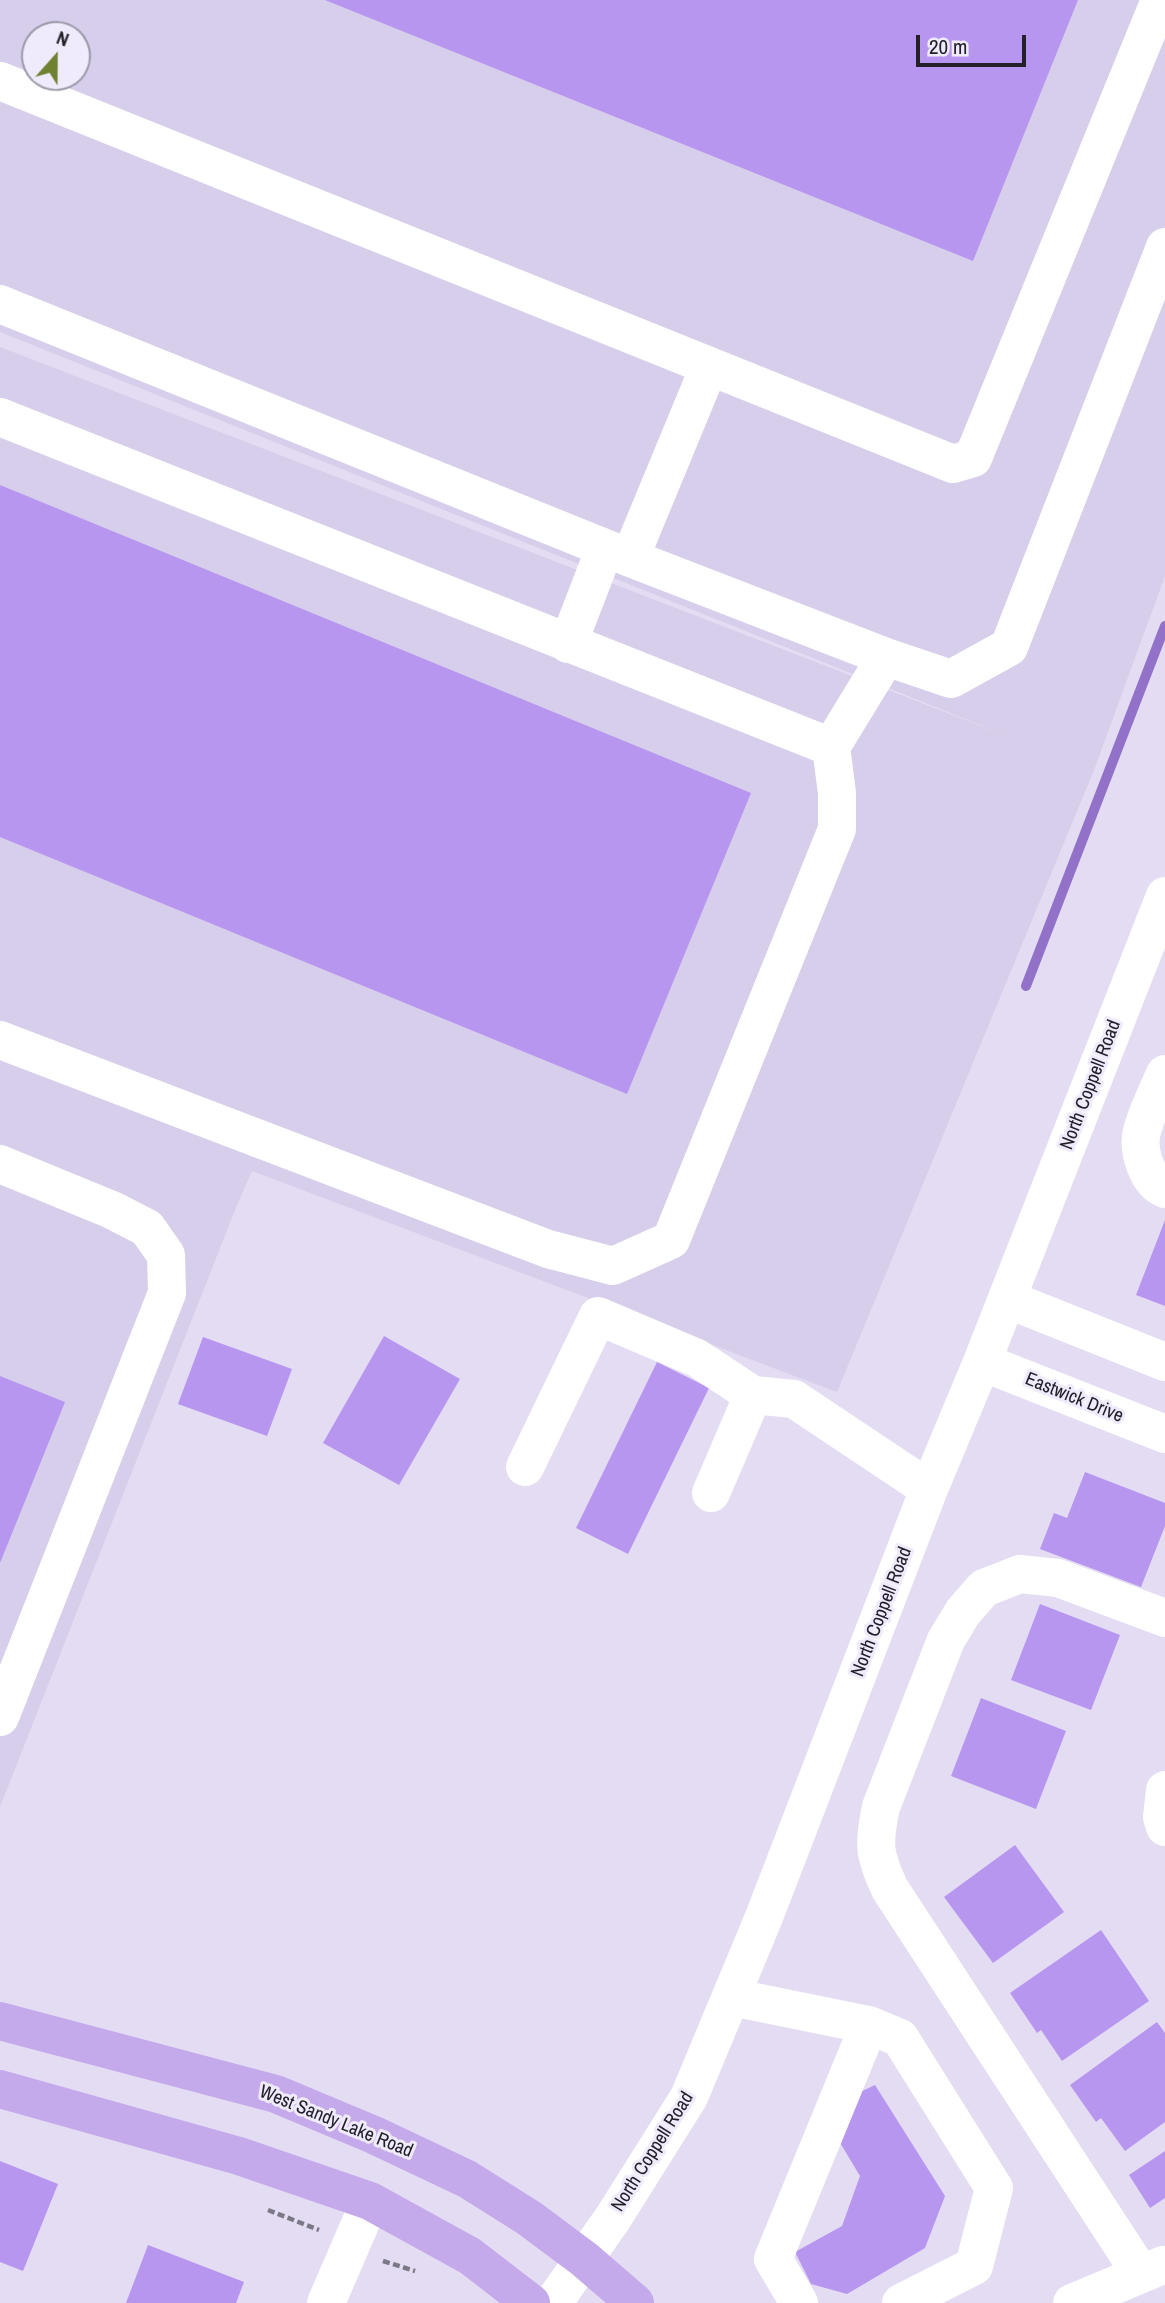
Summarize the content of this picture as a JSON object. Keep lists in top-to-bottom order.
{
  "streets": {
    "main road": ["West Sandy Lake Road"],
    "street": ["North Coppell Road", "Eastwick Drive"]
  },
  "crossings": [
    ["North Coppell Road", "Eastwick Drive"],
    ["North Coppell Road", "West Sandy Lake Road"]
  ],
  "scale_bar": "20 m",
  "north": "top"
}
